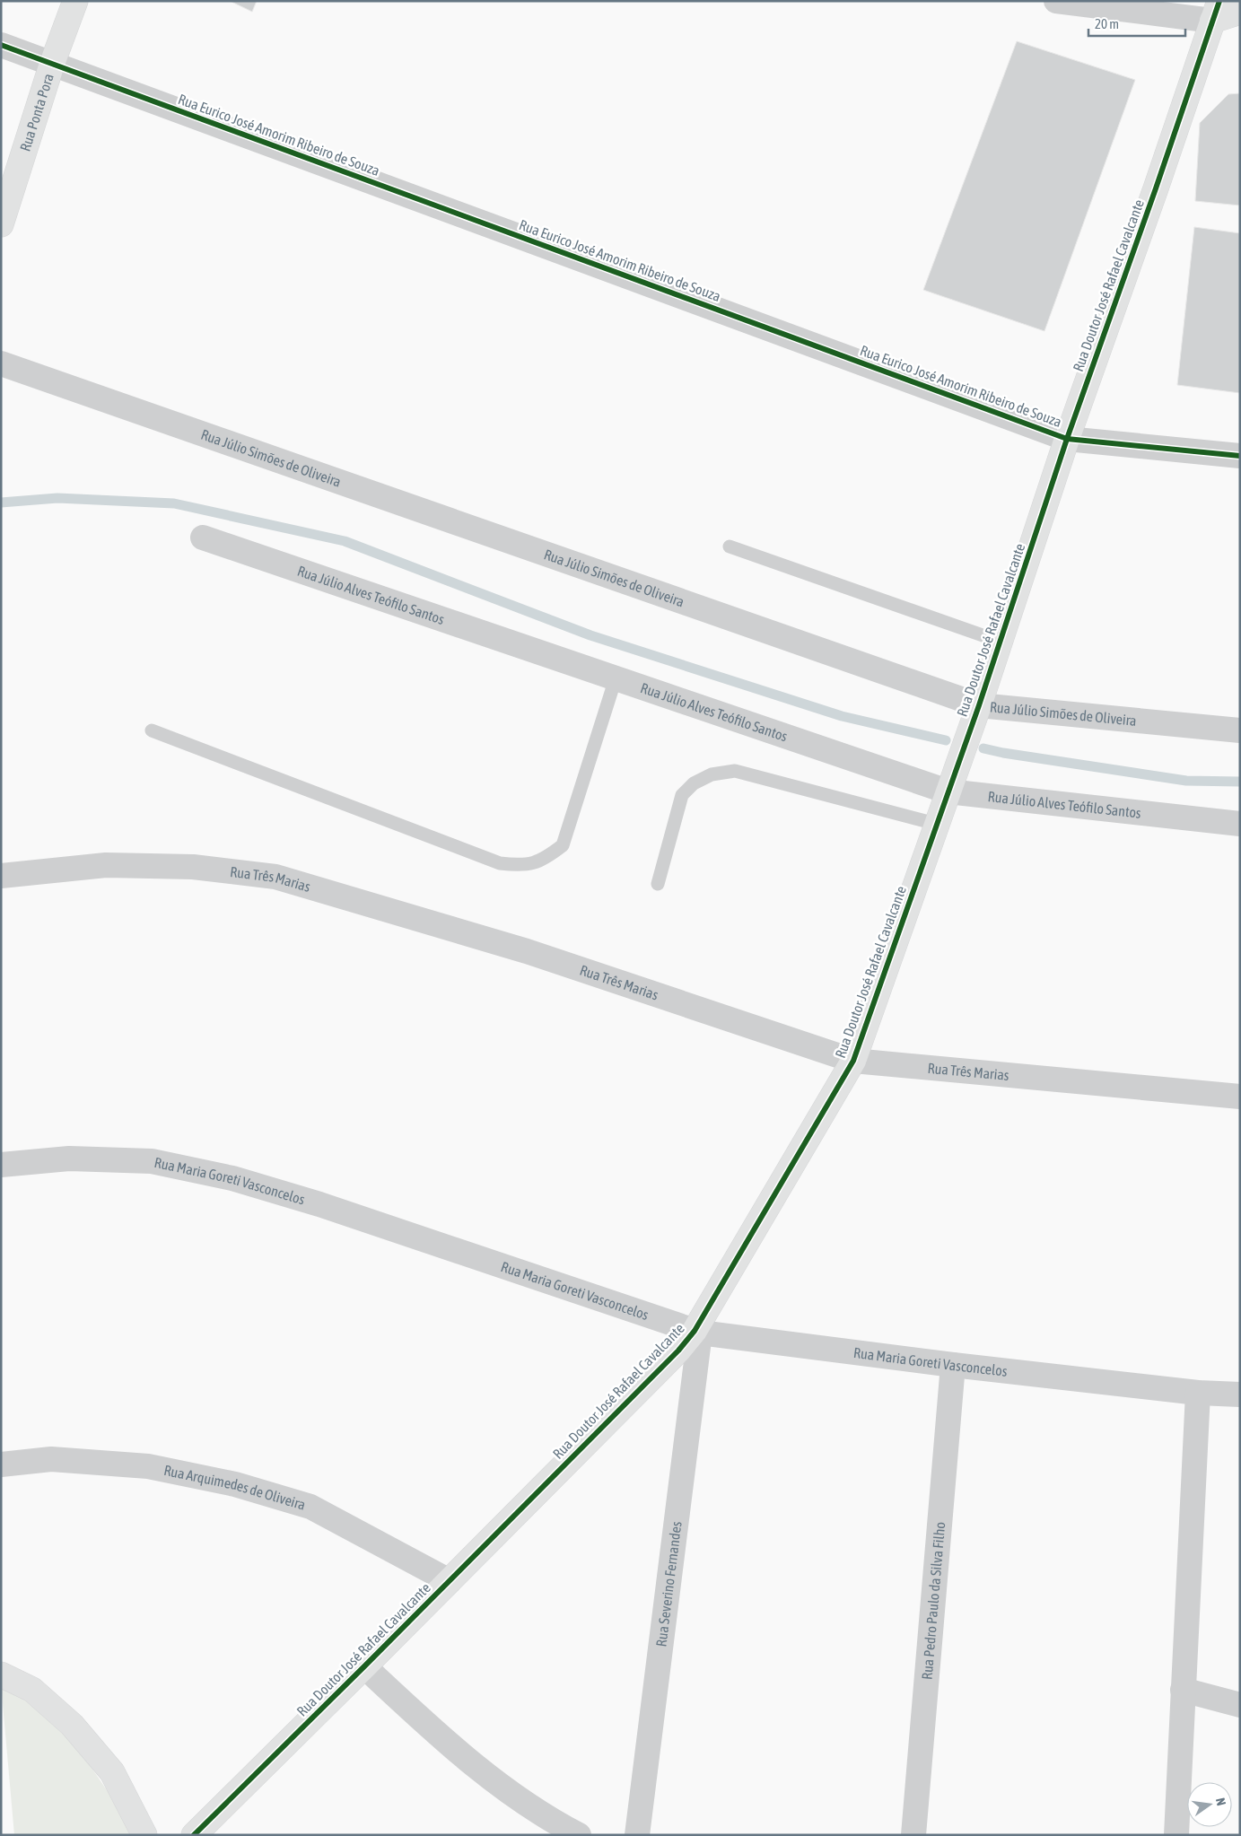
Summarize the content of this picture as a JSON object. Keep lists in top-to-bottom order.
{
  "streets": {
    "street": [
      "Rua Ponta Pora",
      "Rua Eurico José Amorim Ribeiro de Souza",
      "Rua Doutor José Rafael Cavalcante",
      "Rua Júlio Simões de Oliveira",
      "Rua Júlio Alves Teófilo Santos",
      "Rua Três Marias",
      "Rua Maria Goreti Vasconcelos",
      "Rua Arquimedes de Oliveira",
      "Rua Severino Fernandes",
      "Rua Pedro Paulo da Silva Filho"
    ]
  },
  "crossings": [
    ["Rua Ponta Pora", "Rua Eurico José Amorim Ribeiro de Souza"],
    ["Rua Eurico José Amorim Ribeiro de Souza", "Rua Doutor José Rafael Cavalcante"],
    ["Rua Doutor José Rafael Cavalcante", "Rua Júlio Simões de Oliveira"],
    ["Rua Doutor José Rafael Cavalcante", "Rua Júlio Alves Teófilo Santos"],
    ["Rua Doutor José Rafael Cavalcante", "Rua Três Marias"],
    ["Rua Doutor José Rafael Cavalcante", "Rua Maria Goreti Vasconcelos"],
    ["Rua Doutor José Rafael Cavalcante", "Rua Arquimedes de Oliveira"],
    ["Rua Doutor José Rafael Cavalcante", "Rua Severino Fernandes"],
    ["Rua Maria Goreti Vasconcelos", "Rua Severino Fernandes"],
    ["Rua Maria Goreti Vasconcelos", "Rua Pedro Paulo da Silva Filho"]
  ],
  "scale_bar": "20 m",
  "north": "right"
}
